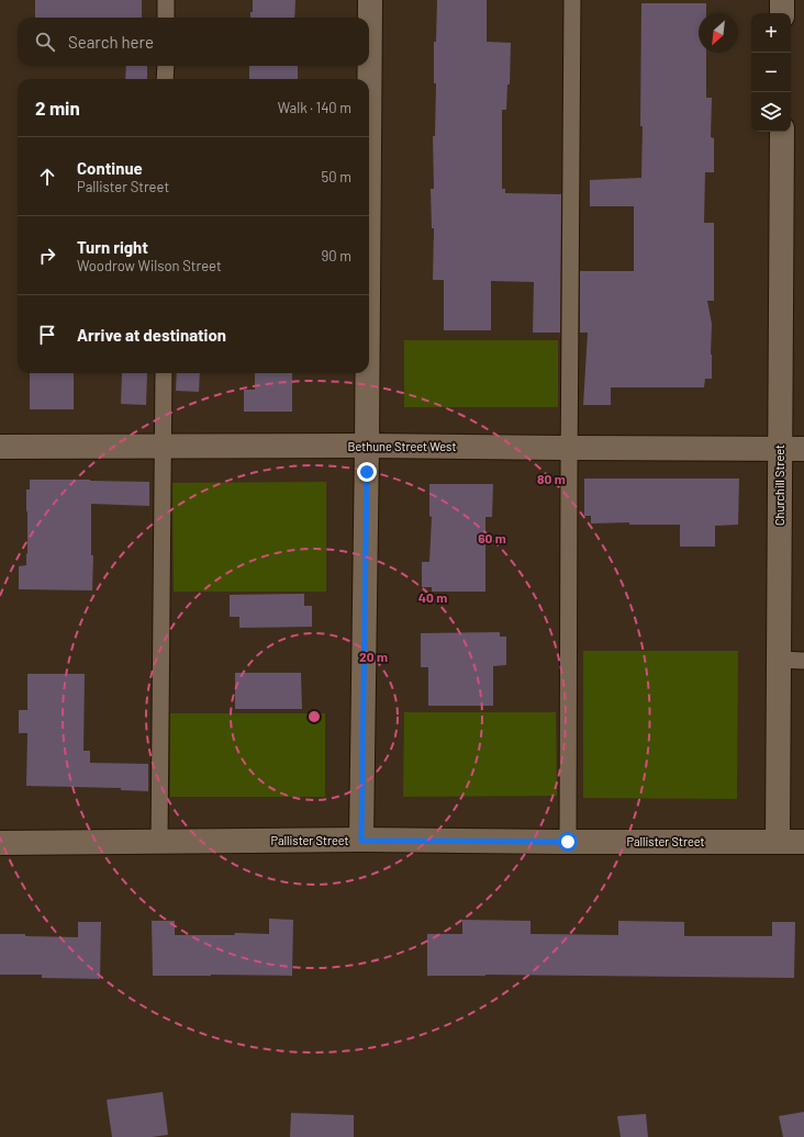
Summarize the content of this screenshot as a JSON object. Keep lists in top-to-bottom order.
{
  "streets": {
    "street": ["Bethune Street West", "Churchill Street", "Pallister Street"]
  },
  "crossings": [
    ["Bethune Street West", "Churchill Street"],
    ["Churchill Street", "Pallister Street"]
  ],
  "north": "bottom left",
  "page": {
    "map_buttons": ["+", "−"],
    "search": "Search here",
    "heading": ["2 min", "Walk · 140 m"],
    "list": [
      ["Continue", "Pallister Street", "50 m"],
      ["Turn right", "Woodrow Wilson Street", "90 m"],
      "Arrive at destination"
    ]
  },
  "rings": [
    "80 m",
    "60 m",
    "40 m",
    "20 m"
  ]
}
